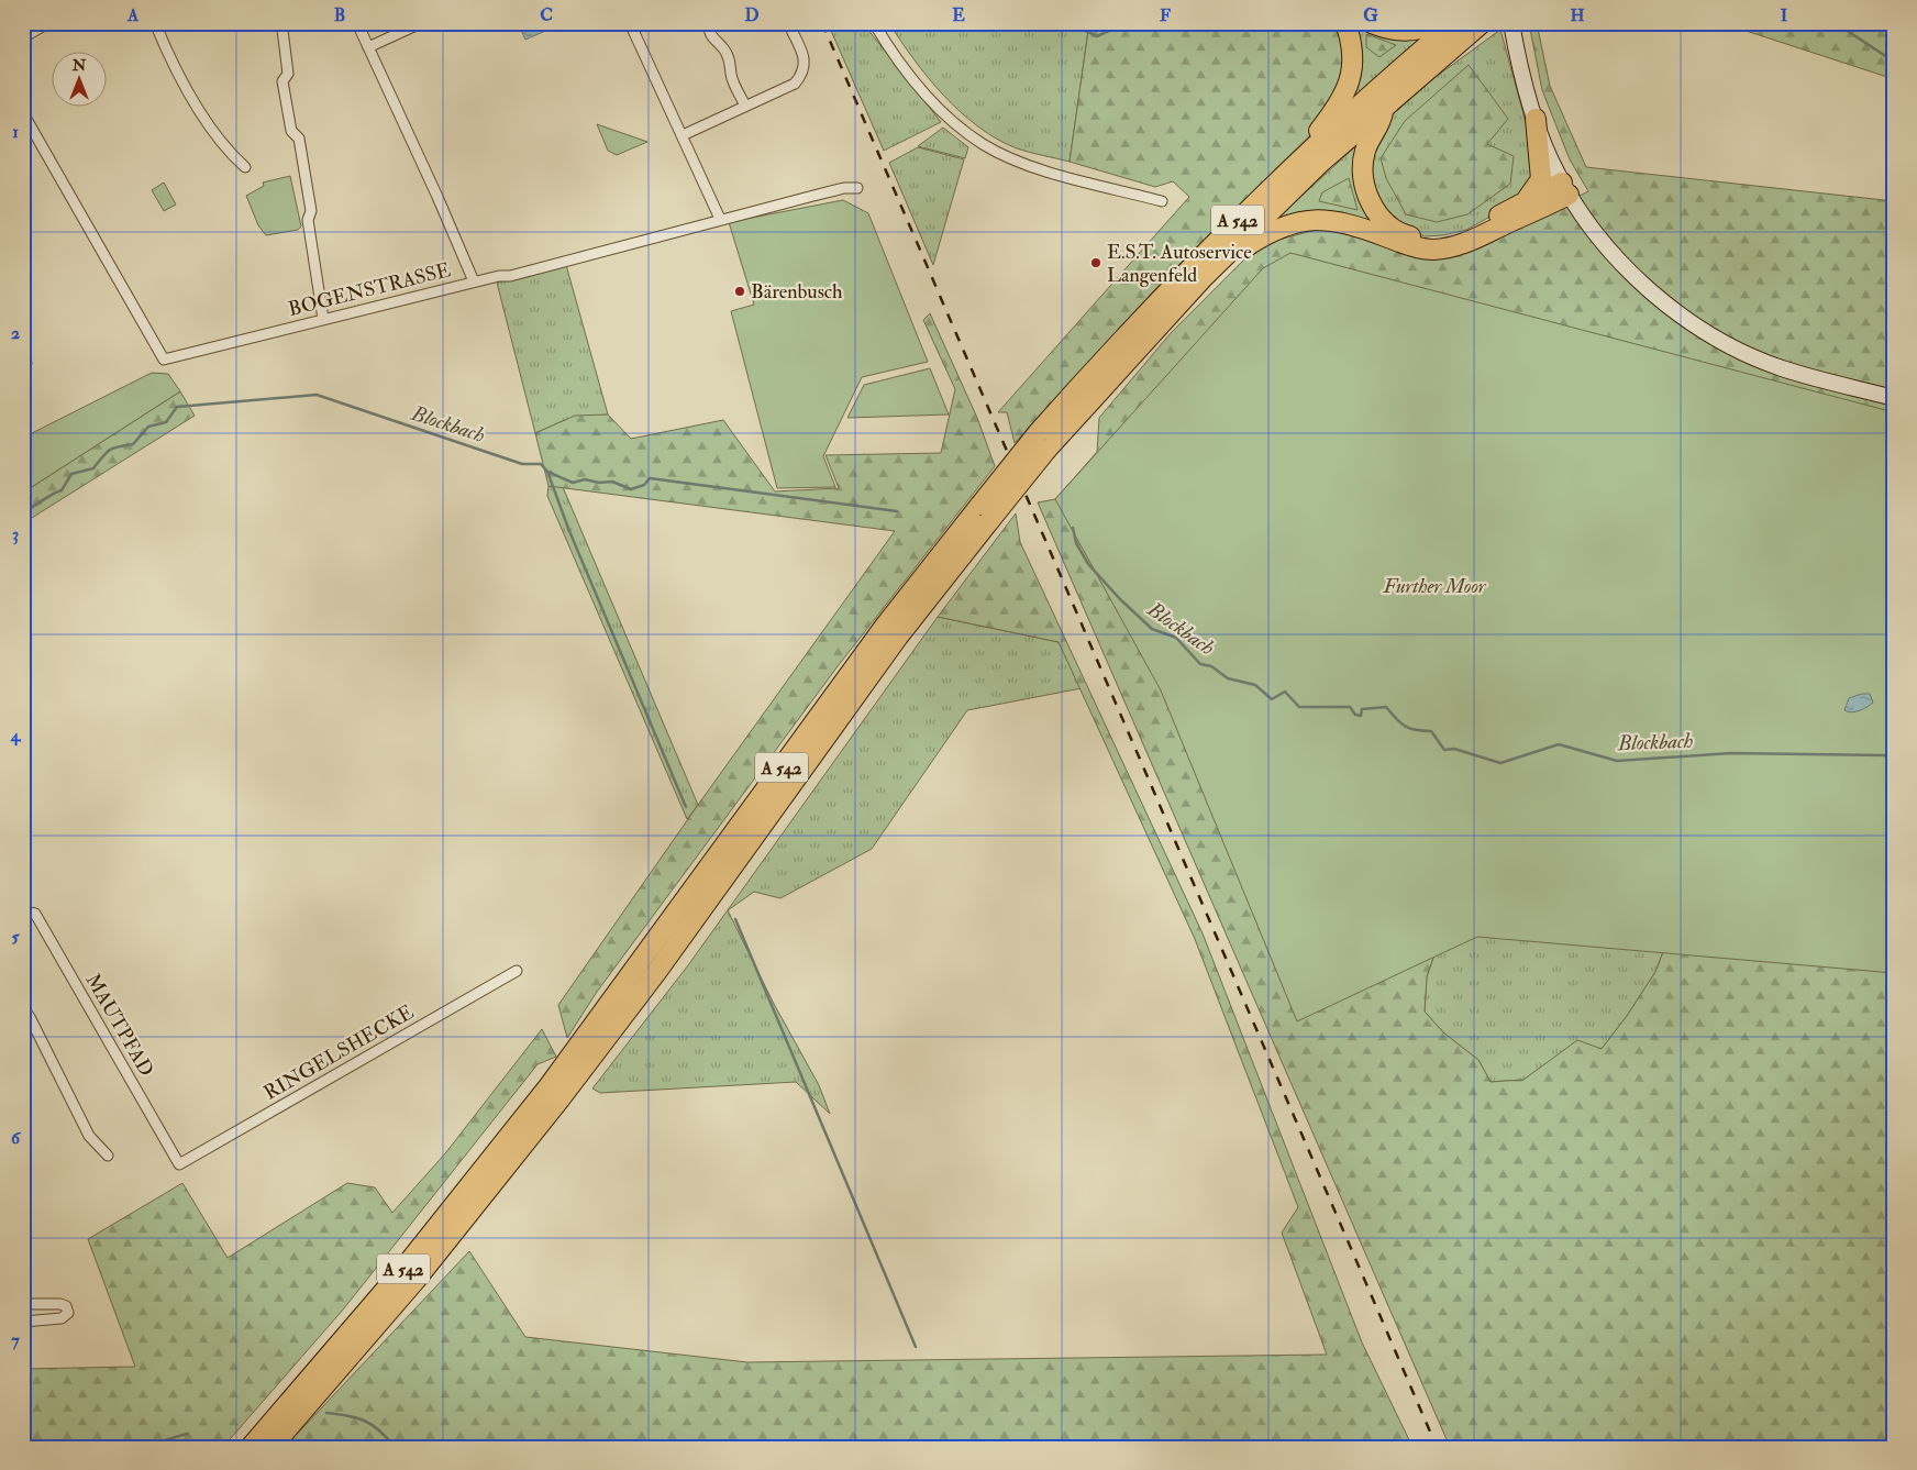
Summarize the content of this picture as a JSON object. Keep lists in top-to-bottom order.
{
  "streets": {
    "highway": ["A 542"],
    "street": ["BOGENSTRASSE", "MAUTPFAD", "RINGELSHECKE"]
  },
  "crossings": [
    ["MAUTPFAD", "RINGELSHECKE"]
  ],
  "water": ["Blockbach"],
  "parks": ["Further Moor"],
  "places": ["E.S.T. Autoservice Langenfeld", "Bärenbusch"],
  "north": "top",
  "grid": {
    "columns": [
      "A",
      "B",
      "C",
      "D",
      "E",
      "F",
      "G",
      "H",
      "I"
    ],
    "rows": [
      "1",
      "2",
      "3",
      "4",
      "5",
      "6",
      "7"
    ]
  }
}
